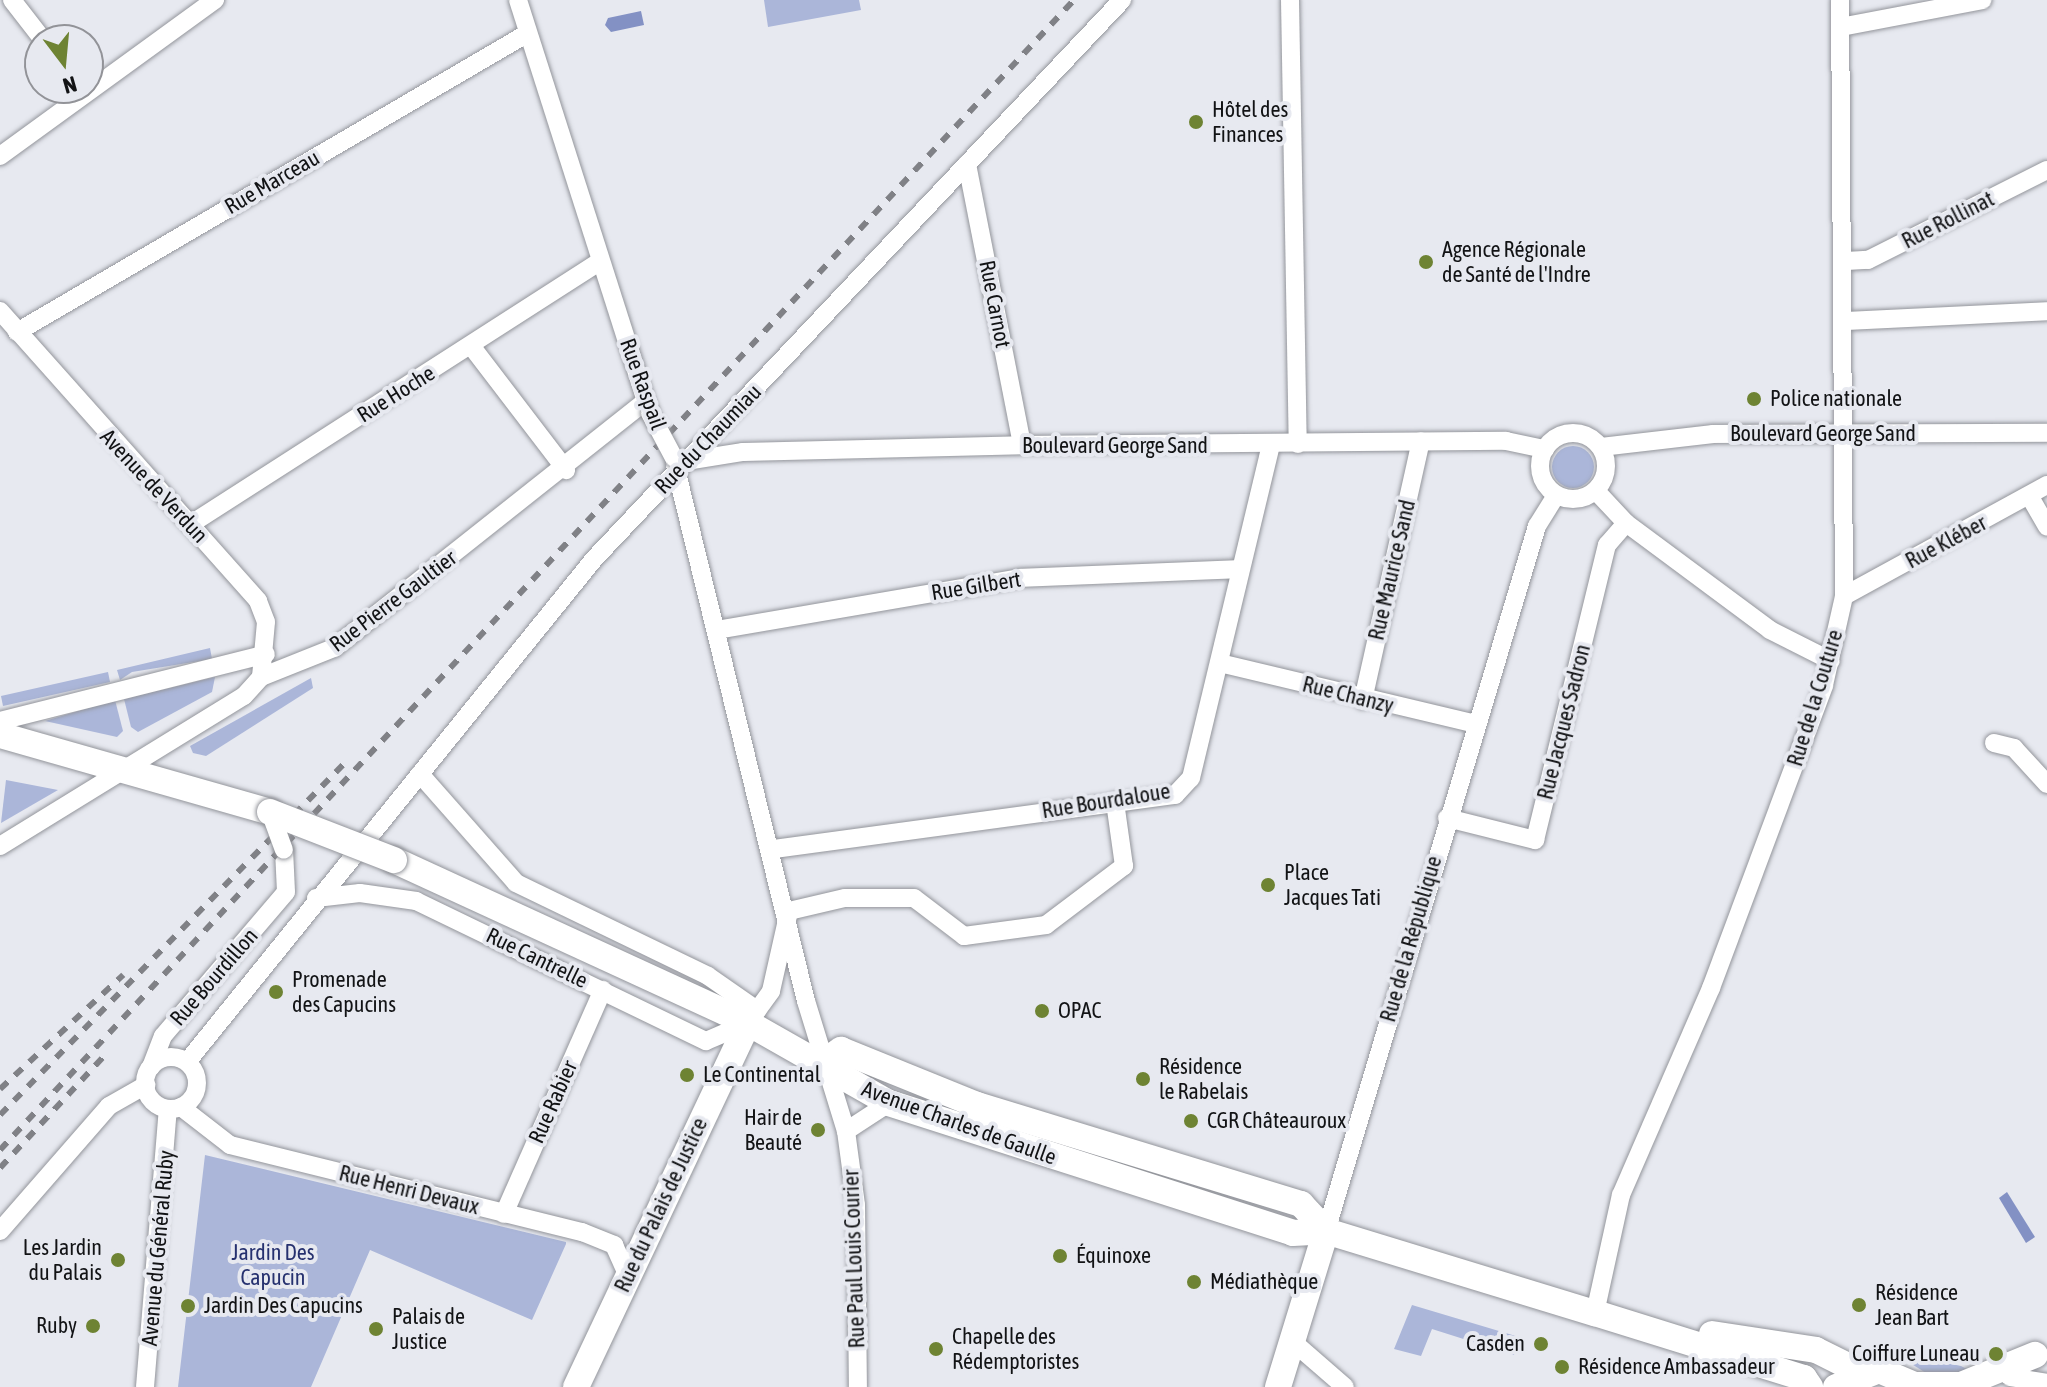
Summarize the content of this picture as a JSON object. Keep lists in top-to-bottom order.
{
  "streets": {
    "main road": ["Rue de la République", "Avenue Charles de Gaulle", "Rue du Palais de Justice"],
    "street": [
      "Rue Marceau",
      "Rue Rollinat",
      "Rue Carnot",
      "Rue Raspail",
      "Rue Hoche",
      "Boulevard George Sand",
      "Rue du Chaumiau",
      "Avenue de Verdun",
      "Rue Kléber",
      "Rue Maurice Sand",
      "Rue Gilbert",
      "Rue Pierre Gaultier",
      "Rue Chanzy",
      "Rue de la Couture",
      "Rue Jacques Sadron",
      "Rue Bourdaloue",
      "Rue Cantrelle",
      "Rue Bourdillon",
      "Rue Rabier",
      "Rue Henri Devaux",
      "Avenue du Général Ruby",
      "Rue Paul Louis Courier"
    ]
  },
  "crossings": [
    ["Rue Marceau", "Rue Raspail"],
    ["Rue Marceau", "Avenue de Verdun"],
    ["Rue Rollinat", "Rue de la Couture"],
    ["Rue Carnot", "Boulevard George Sand"],
    ["Rue Carnot", "Rue du Chaumiau"],
    ["Rue Raspail", "Rue Hoche"],
    ["Rue Raspail", "Boulevard George Sand"],
    ["Rue Raspail", "Rue du Chaumiau"],
    ["Rue Raspail", "Rue Gilbert"],
    ["Rue Raspail", "Rue Pierre Gaultier"],
    ["Rue Raspail", "Rue Bourdaloue"],
    ["Rue Raspail", "Rue Cantrelle"],
    ["Rue Raspail", "Avenue Charles de Gaulle"],
    ["Rue Raspail", "Rue du Palais de Justice"],
    ["Rue Raspail", "Rue Paul Louis Courier"],
    ["Rue Hoche", "Avenue de Verdun"],
    ["Boulevard George Sand", "Rue du Chaumiau"],
    ["Boulevard George Sand", "Rue Maurice Sand"],
    ["Boulevard George Sand", "Rue de la Couture"],
    ["Boulevard George Sand", "Rue Bourdaloue"],
    ["Boulevard George Sand", "Rue de la République"],
    ["Rue du Chaumiau", "Rue Cantrelle"],
    ["Rue du Chaumiau", "Rue Bourdillon"],
    ["Avenue de Verdun", "Rue Pierre Gaultier"],
    ["Rue Kléber", "Rue de la Couture"],
    ["Rue Maurice Sand", "Rue Chanzy"],
    ["Rue Gilbert", "Rue Bourdaloue"],
    ["Rue Pierre Gaultier", "Avenue Charles de Gaulle"],
    ["Rue Chanzy", "Rue Bourdaloue"],
    ["Rue Chanzy", "Rue de la République"],
    ["Rue de la Couture", "Avenue Charles de Gaulle"],
    ["Rue Jacques Sadron", "Rue de la République"],
    ["Rue de la République", "Avenue Charles de Gaulle"],
    ["Rue Cantrelle", "Rue Bourdillon"],
    ["Rue Cantrelle", "Rue Rabier"],
    ["Rue Cantrelle", "Avenue Charles de Gaulle"],
    ["Rue Cantrelle", "Rue du Palais de Justice"],
    ["Rue Bourdillon", "Avenue Charles de Gaulle"],
    ["Rue Bourdillon", "Rue Henri Devaux"],
    ["Rue Bourdillon", "Avenue du Général Ruby"],
    ["Rue Rabier", "Rue Henri Devaux"],
    ["Avenue Charles de Gaulle", "Rue du Palais de Justice"],
    ["Avenue Charles de Gaulle", "Rue Paul Louis Courier"],
    ["Rue Henri Devaux", "Rue du Palais de Justice"],
    ["Rue Henri Devaux", "Avenue du Général Ruby"]
  ],
  "parks": ["Jardin Des Capucin"],
  "places": [
    "Hôtel des Finances",
    "Agence Régionale de Santé de l'Indre",
    "Police nationale",
    "Place Jacques Tati",
    "Promenade des Capucins",
    "OPAC",
    "Le Continental",
    "Résidence le Rabelais",
    "CGR Châteauroux",
    "Hair de Beauté",
    "Équinoxe",
    "Les Jardin du Palais",
    "Médiathèque",
    "Résidence Jean Bart",
    "Jardin Des Capucins",
    "Ruby",
    "Palais de Justice",
    "Casden",
    "Chapelle des Rédemptoristes",
    "Coiffure Luneau",
    "Résidence Ambassadeur"
  ],
  "north": "bottom"
}
